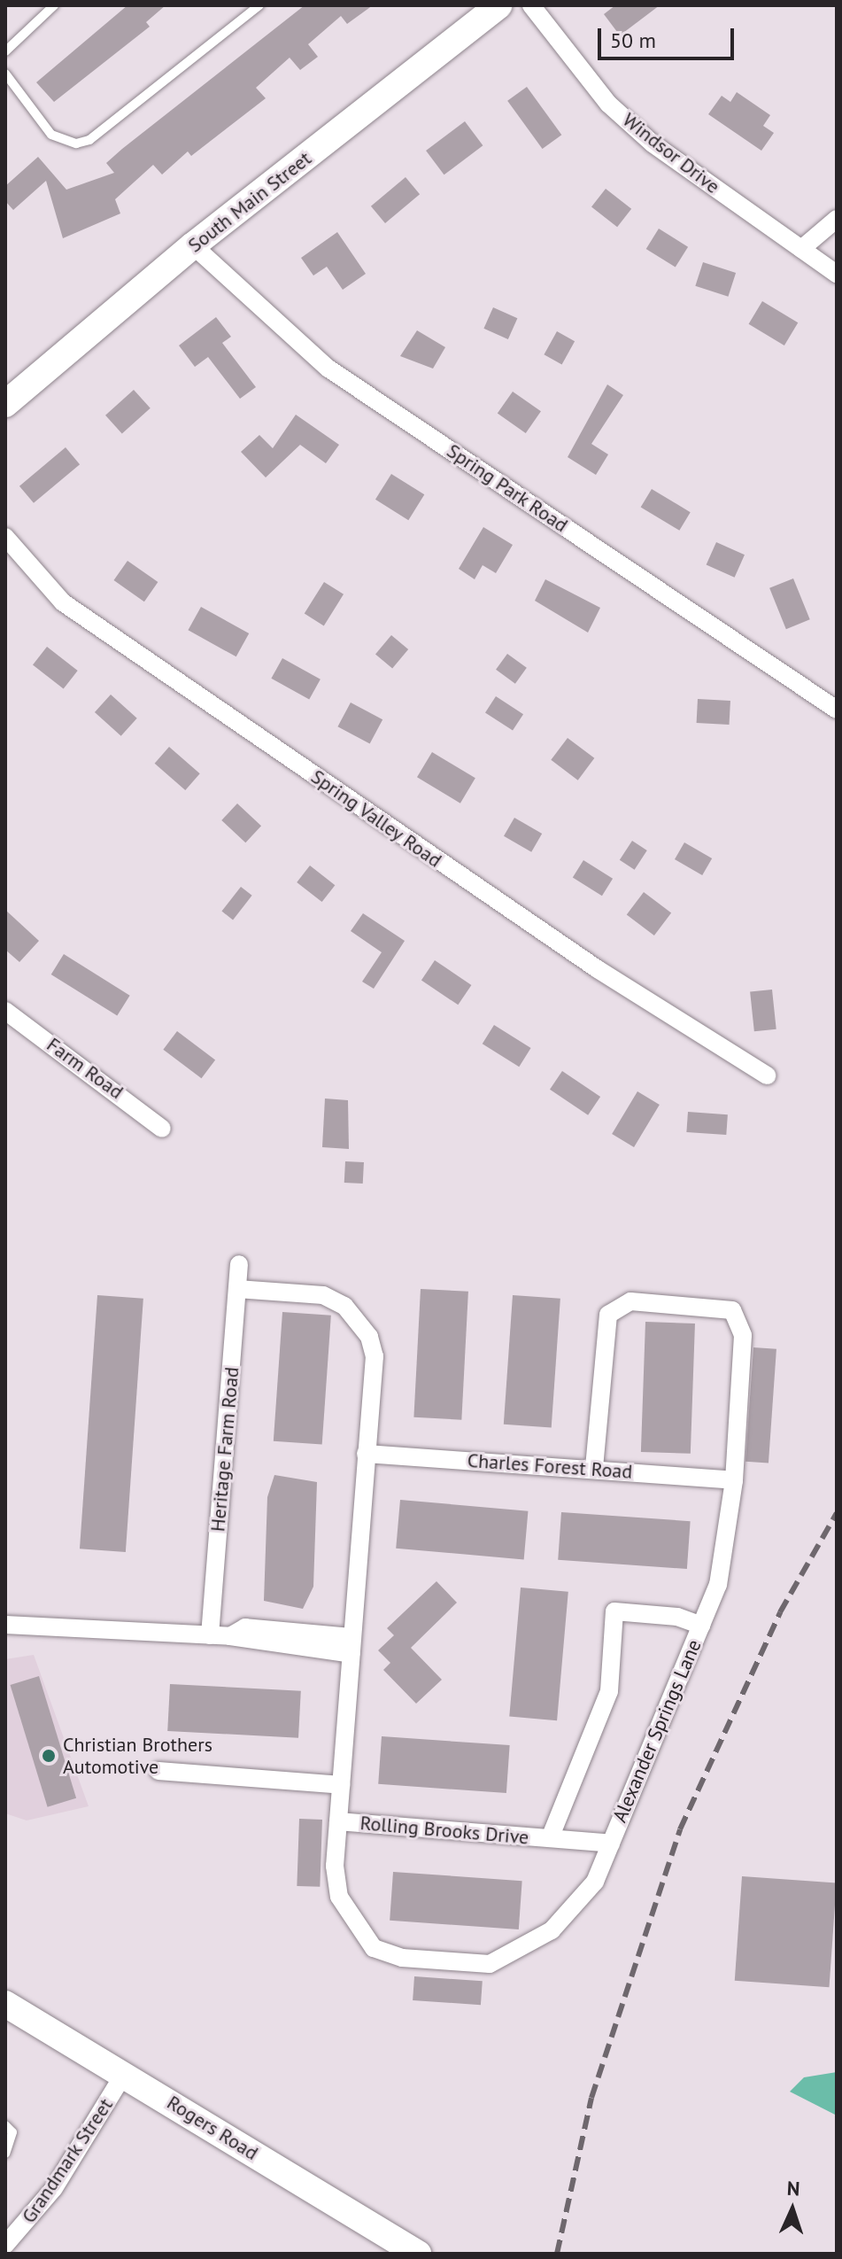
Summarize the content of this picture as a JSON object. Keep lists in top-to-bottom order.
{
  "streets": {
    "main road": ["South Main Street", "Rogers Road"],
    "street": [
      "Windsor Drive",
      "Spring Park Road",
      "Spring Valley Road",
      "Farm Road",
      "Heritage Farm Road",
      "Charles Forest Road",
      "Alexander Springs Lane",
      "Rolling Brooks Drive",
      "Grandmark Street"
    ]
  },
  "crossings": [
    ["South Main Street", "Spring Park Road"],
    ["Heritage Farm Road", "Alexander Springs Lane"],
    ["Charles Forest Road", "Alexander Springs Lane"],
    ["Alexander Springs Lane", "Rolling Brooks Drive"],
    ["Rogers Road", "Grandmark Street"]
  ],
  "places": ["Christian Brothers Automotive"],
  "scale_bar": "50 m",
  "north": "top"
}
